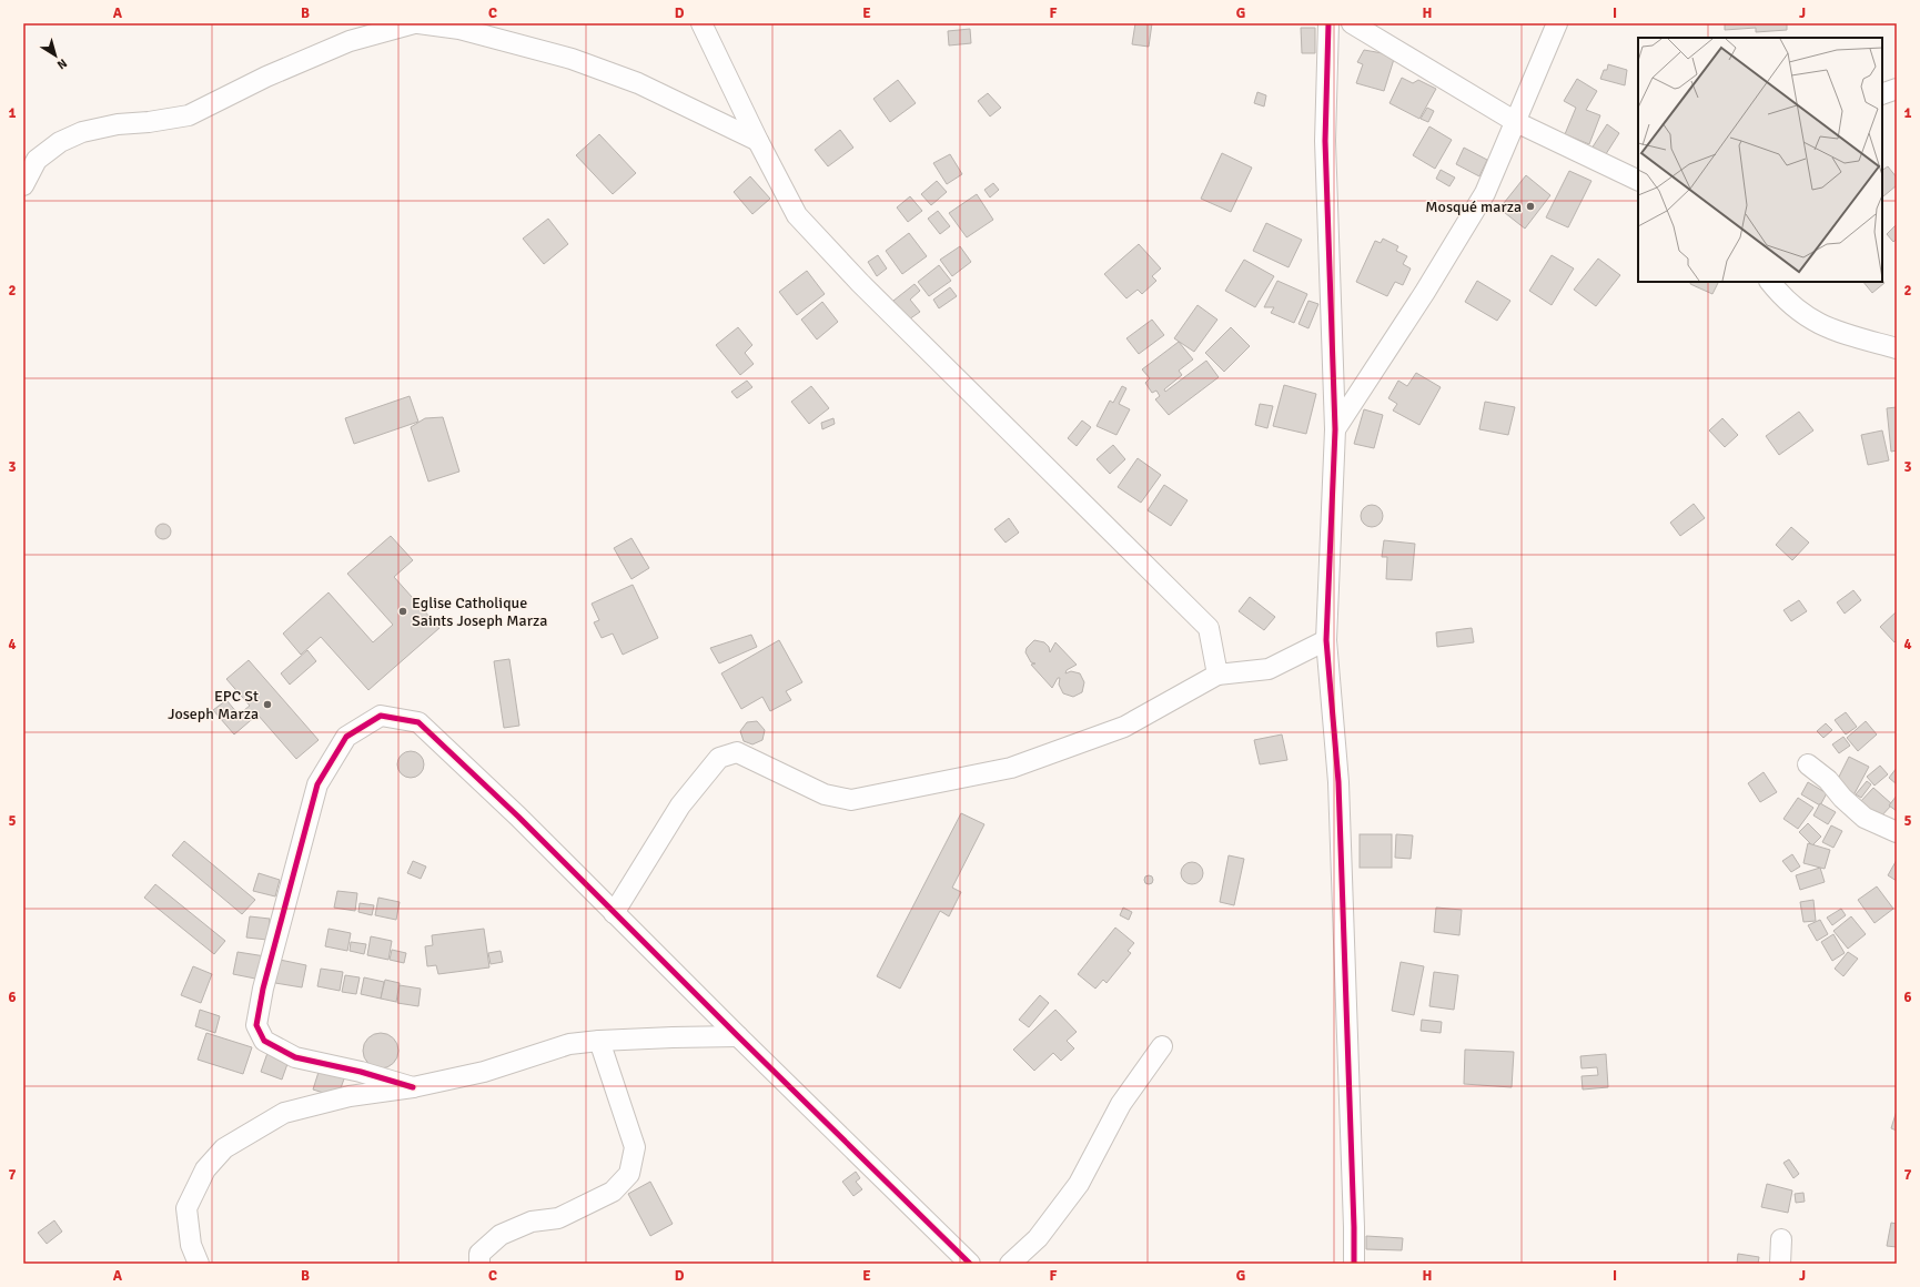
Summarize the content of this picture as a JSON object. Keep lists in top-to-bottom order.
{
  "places": ["Mosqué marza", "Eglise Catholique Saints Joseph Marza", "EPC St Joseph Marza"],
  "north": "bottom right",
  "grid": {
    "columns": [
      "A",
      "B",
      "C",
      "D",
      "E",
      "F",
      "G",
      "H",
      "I",
      "J"
    ],
    "rows": [
      "1",
      "2",
      "3",
      "4",
      "5",
      "6",
      "7"
    ]
  }
}
